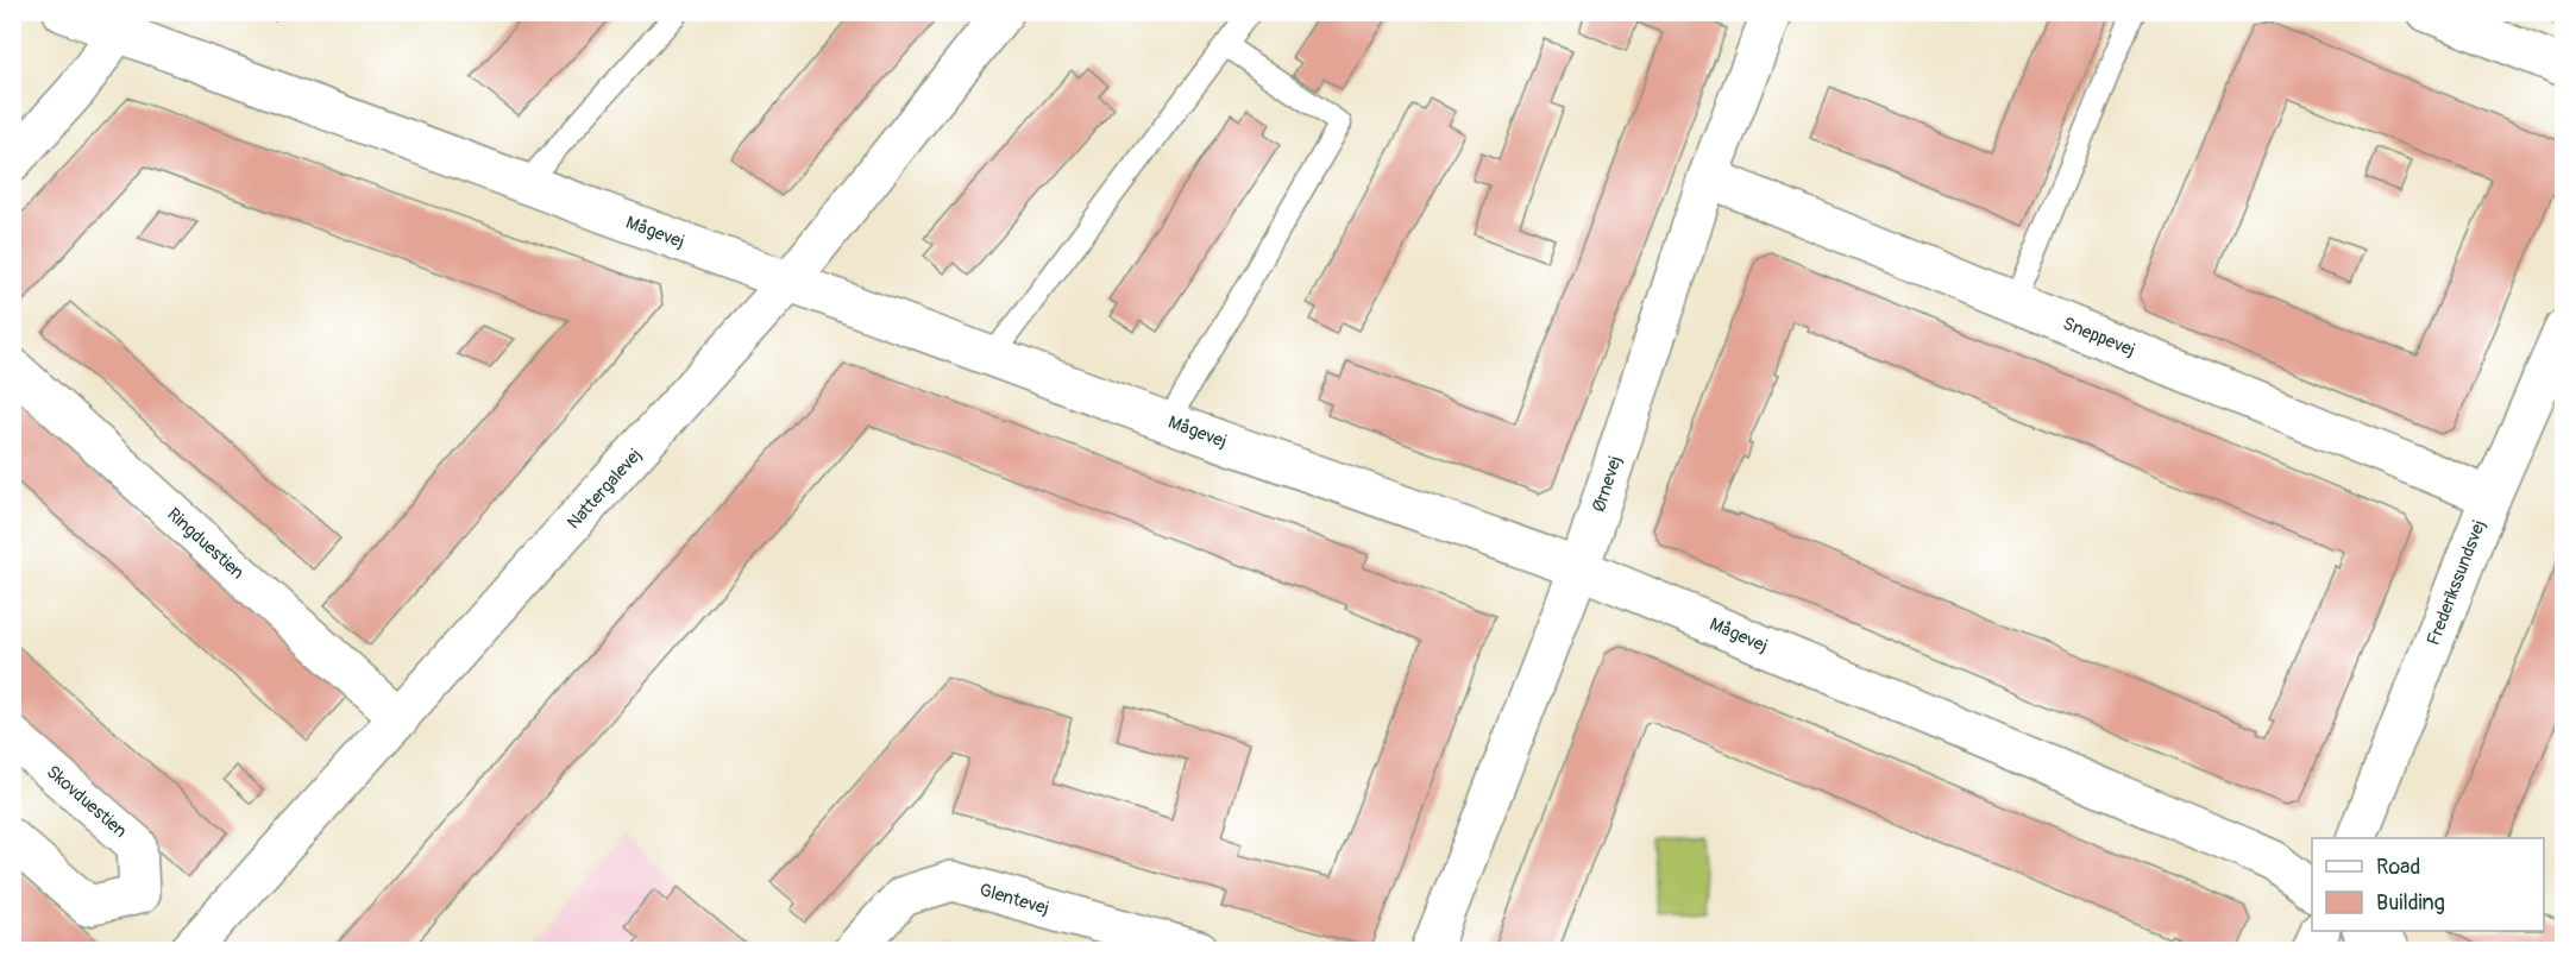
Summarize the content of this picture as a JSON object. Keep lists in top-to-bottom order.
{
  "streets": {
    "street": [
      "Mågevej",
      "Sneppevej",
      "Ørnevej",
      "Nattergalevej",
      "Ringduestien",
      "Frederikssundsvej",
      "Skovduestien",
      "Glentevej"
    ]
  },
  "crossings": [
    ["Mågevej", "Ørnevej"],
    ["Mågevej", "Nattergalevej"],
    ["Sneppevej", "Ørnevej"],
    ["Sneppevej", "Frederikssundsvej"],
    ["Nattergalevej", "Ringduestien"]
  ],
  "legend": ["Road", "Building"]
}
